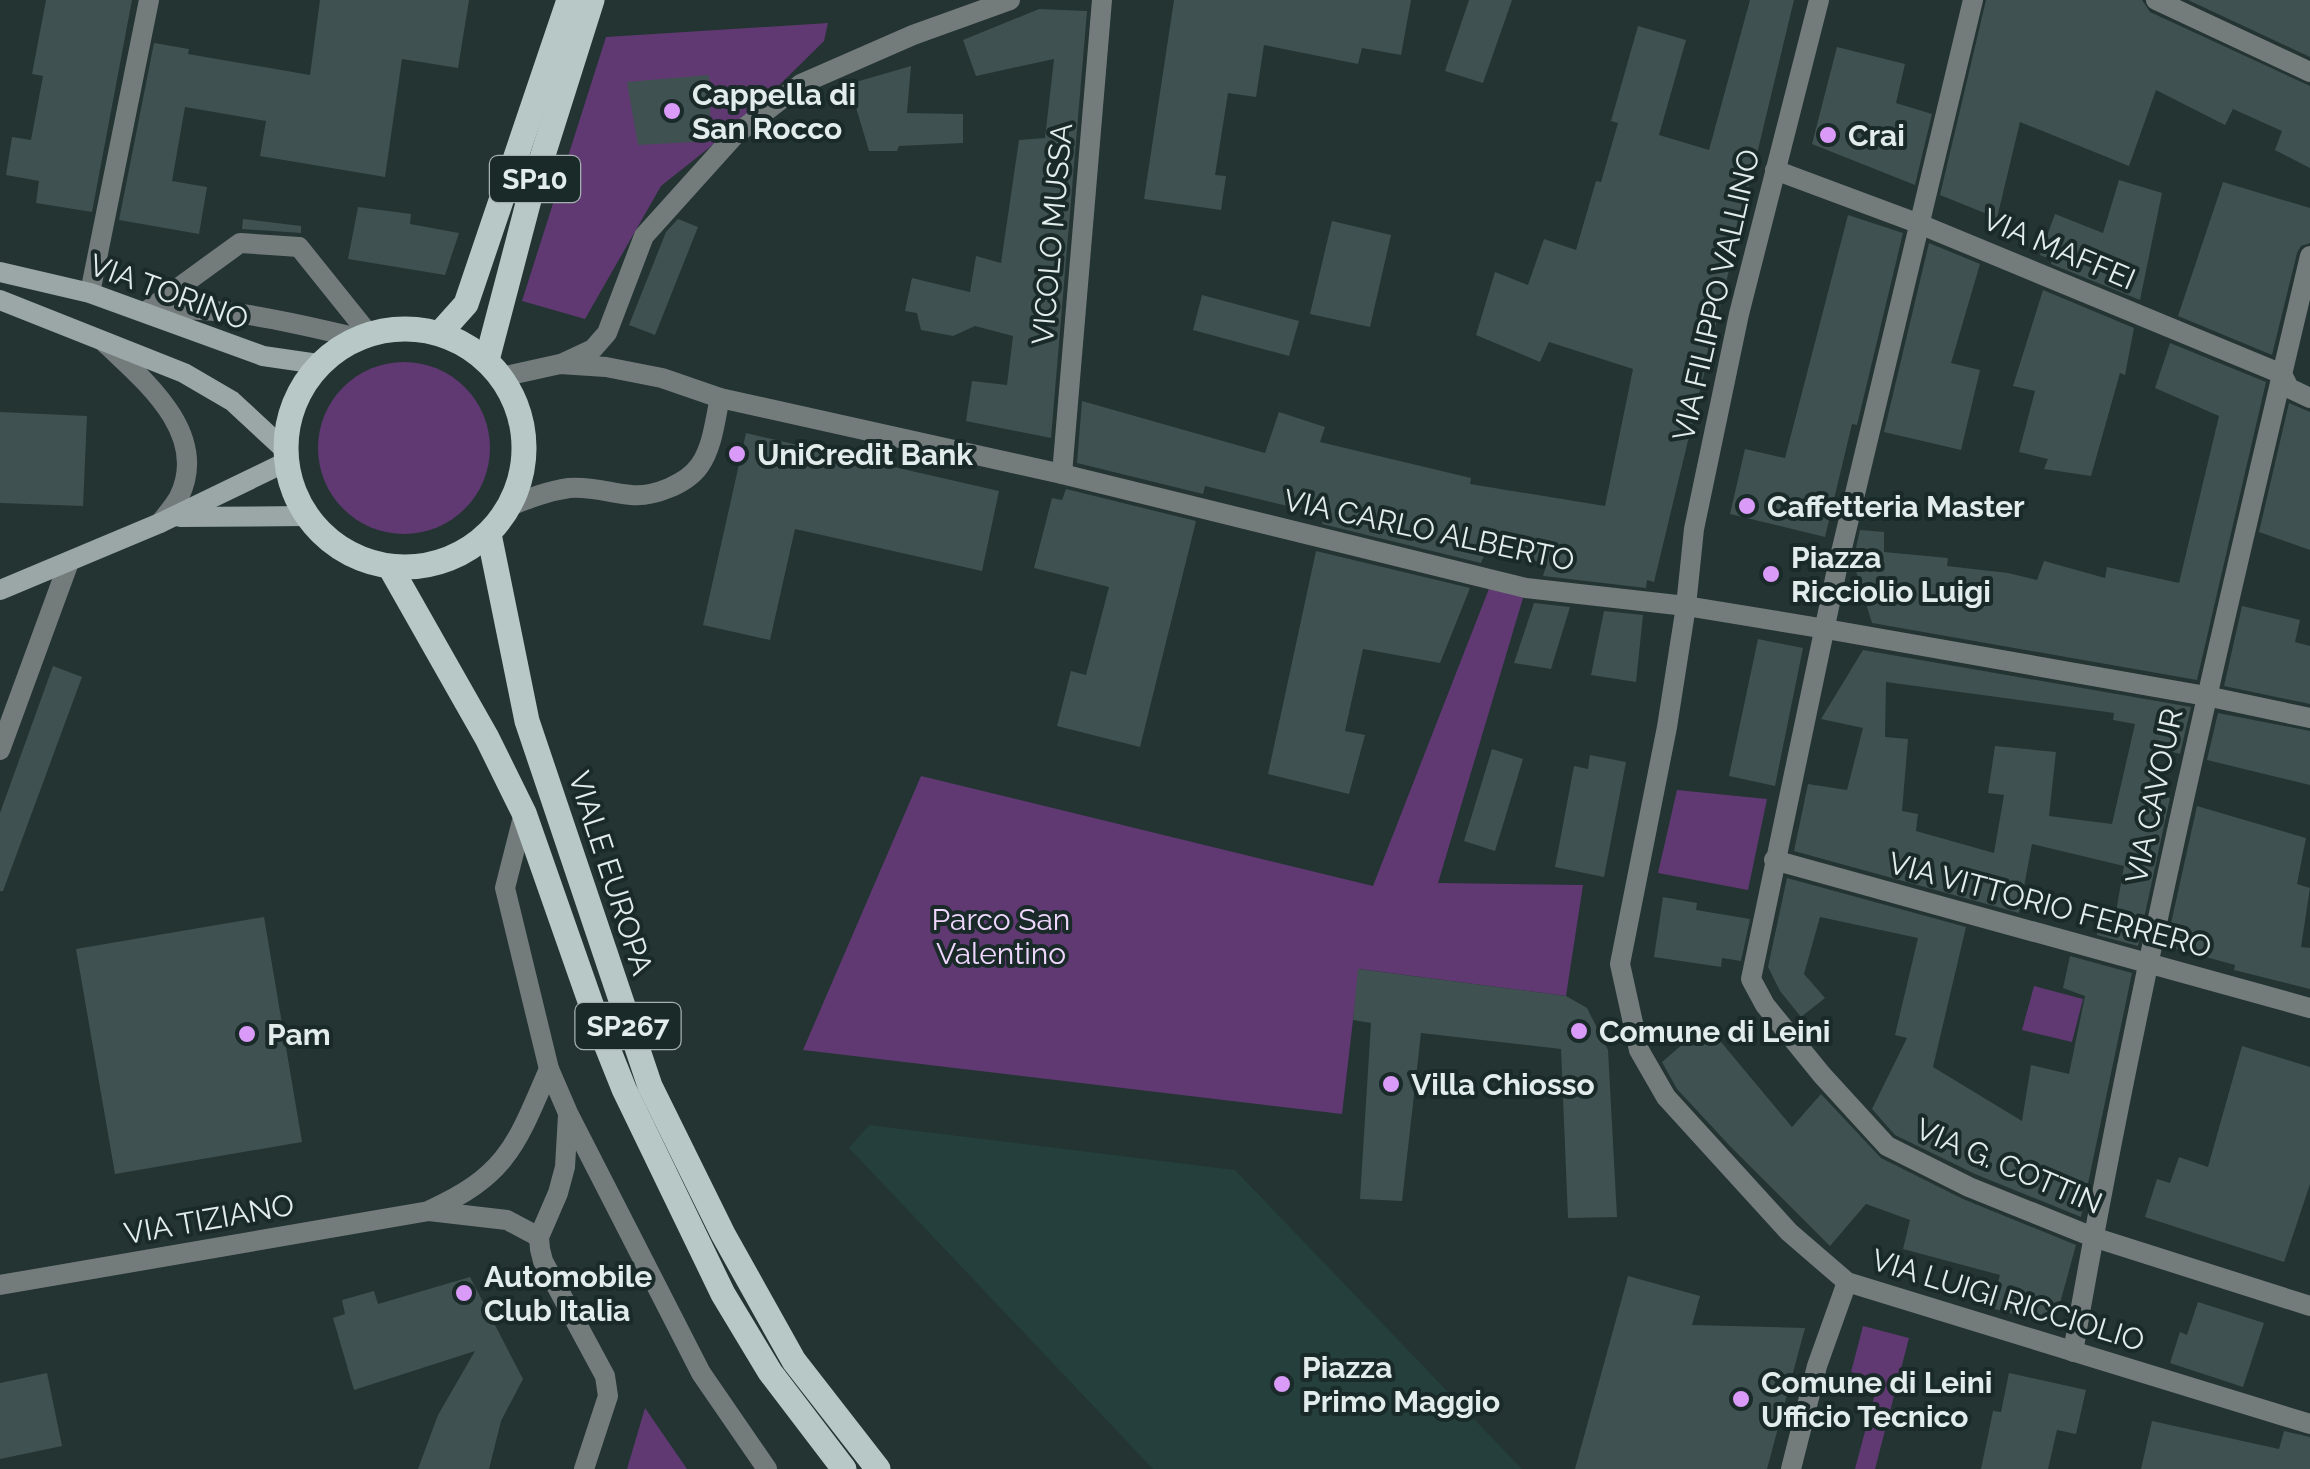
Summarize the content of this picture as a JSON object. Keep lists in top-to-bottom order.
{
  "streets": {
    "main road": [
      "SP10",
      "VIA TORINO",
      "VIALE EUROPA",
      "SP267"
    ],
    "street": [
      "VICOLO MUSSA",
      "VIA MAFFEI",
      "VIA FILIPPO VALLINO",
      "VIA CARLO ALBERTO",
      "VIA CAVOUR",
      "VIA VITTORIO FERRERO",
      "VIA G. COTTIN",
      "VIA TIZIANO",
      "VIA LUIGI RICCIOLIO"
    ]
  },
  "crossings": [
    ["SP10", "VIA TORINO"],
    ["SP10", "VIA CARLO ALBERTO"],
    ["SP10", "VIALE EUROPA"],
    ["VICOLO MUSSA", "VIA CARLO ALBERTO"],
    ["VIA MAFFEI", "VIA FILIPPO VALLINO"],
    ["VIA MAFFEI", "VIA CAVOUR"],
    ["VIA MAFFEI", "VIA G. COTTIN"],
    ["VIA TORINO", "VIA CARLO ALBERTO"],
    ["VIA TORINO", "VIALE EUROPA"],
    ["VIA FILIPPO VALLINO", "VIA CARLO ALBERTO"],
    ["VIA FILIPPO VALLINO", "VIA LUIGI RICCIOLIO"],
    ["VIA CARLO ALBERTO", "VIA CAVOUR"],
    ["VIA CARLO ALBERTO", "VIALE EUROPA"],
    ["VIA CARLO ALBERTO", "VIA G. COTTIN"],
    ["VIA CARLO ALBERTO", "VIA LUIGI RICCIOLIO"],
    ["VIA CAVOUR", "VIA VITTORIO FERRERO"],
    ["VIA CAVOUR", "VIA G. COTTIN"],
    ["VIA CAVOUR", "VIA LUIGI RICCIOLIO"],
    ["VIA VITTORIO FERRERO", "VIA G. COTTIN"]
  ],
  "parks": ["Parco San Valentino"],
  "places": [
    "Cappella di San Rocco",
    "Crai",
    "UniCredit Bank",
    "Caffetteria Master",
    "Piazza Ricciolio Luigi",
    "Comune di Leini",
    "Pam",
    "Villa Chiosso",
    "Automobile Club Italia",
    "Piazza Primo Maggio",
    "Comune di Leini Ufficio Tecnico"
  ]
}
